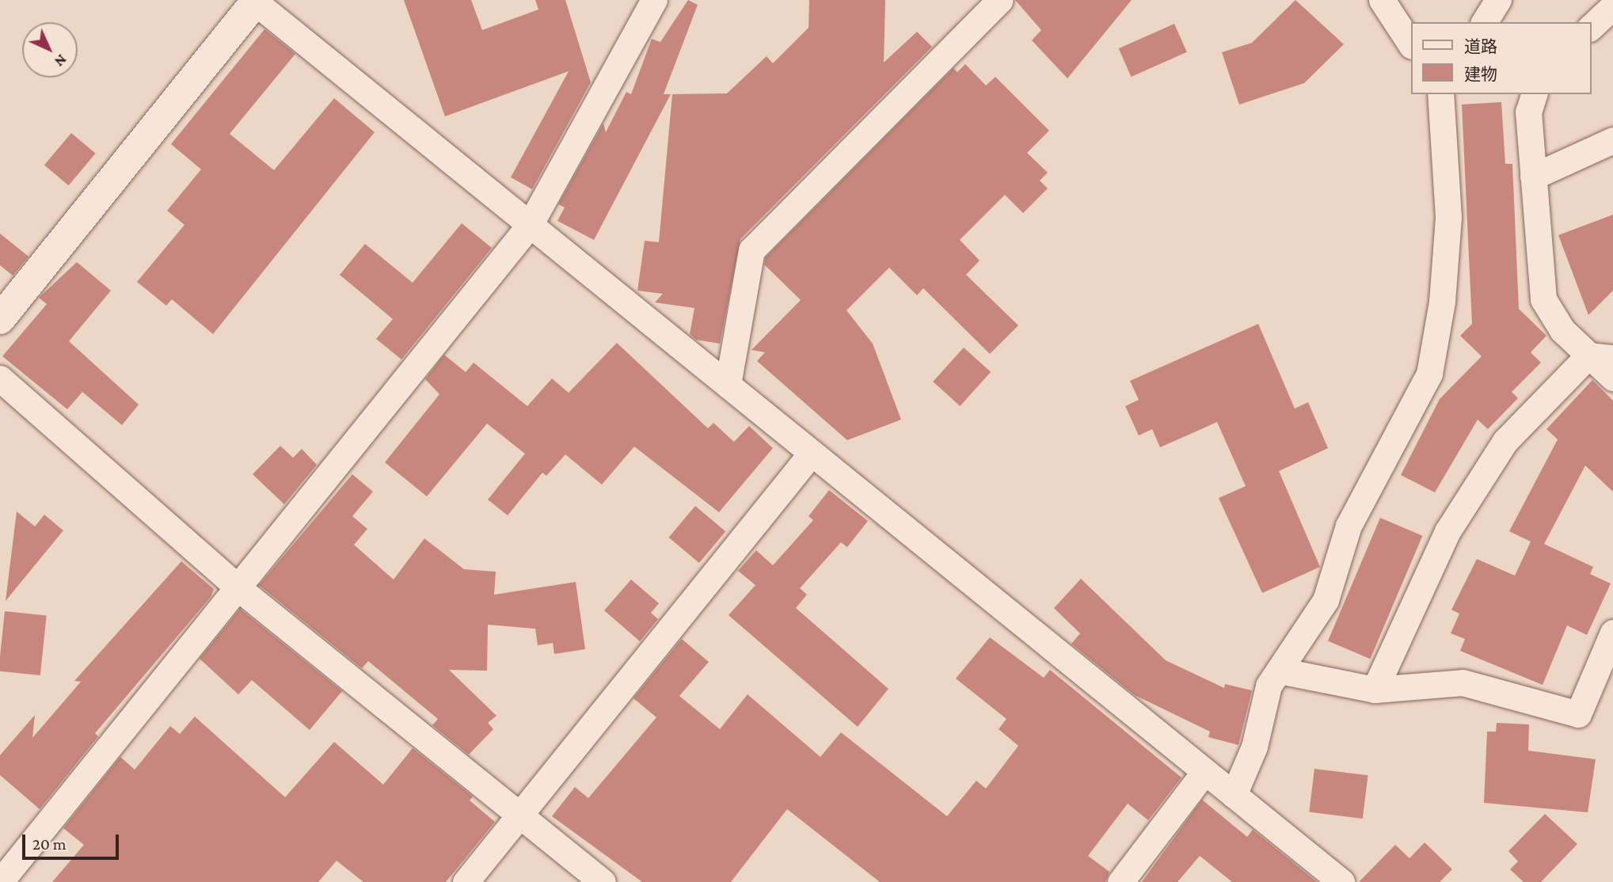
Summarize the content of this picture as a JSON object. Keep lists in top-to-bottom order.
{
  "legend": ["道路", "建物"],
  "scale_bar": "20 m",
  "north": "bottom right"
}
